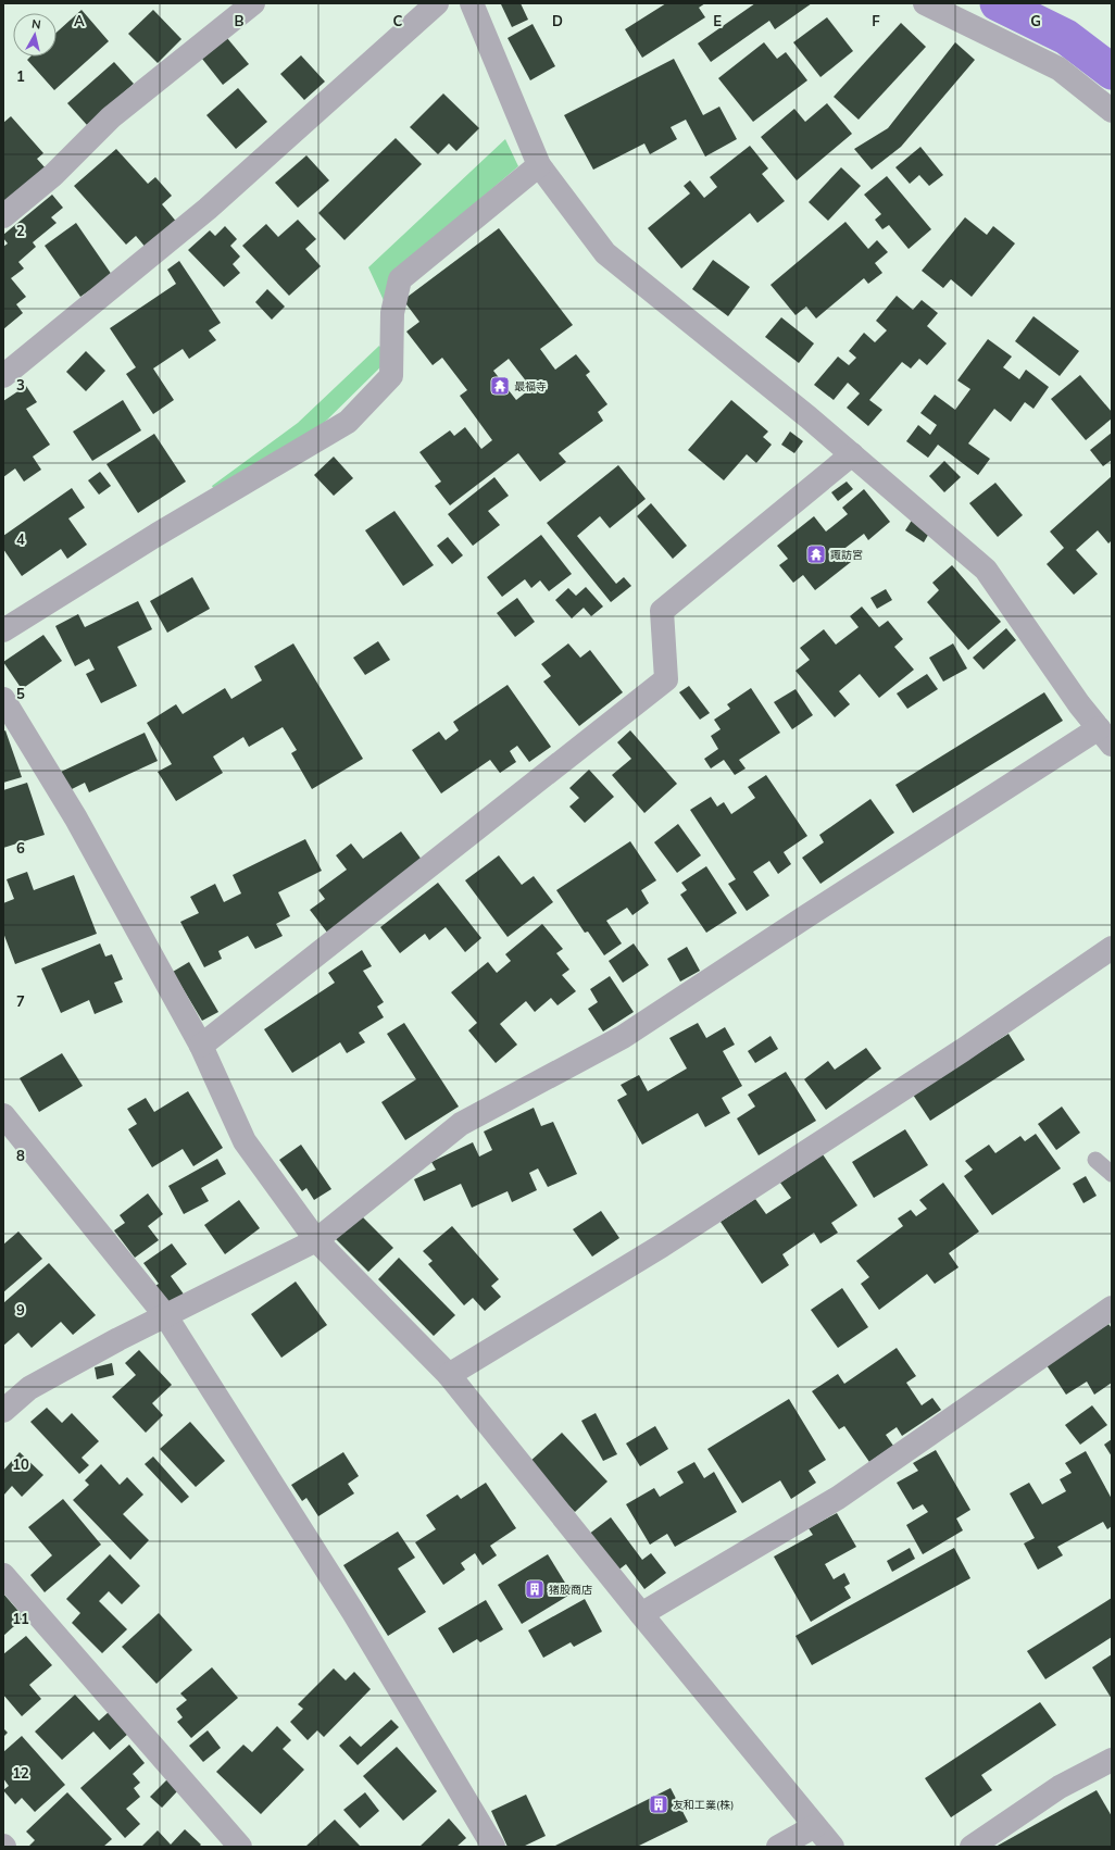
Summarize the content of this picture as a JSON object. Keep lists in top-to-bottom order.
{
  "places": {
    "temple": ["最福寺", "諏訪宮"],
    "building": ["猪股商店", "友和工業(株)"]
  },
  "north": "top",
  "grid": {
    "columns": [
      "A",
      "B",
      "C",
      "D",
      "E",
      "F",
      "G"
    ],
    "rows": [
      "1",
      "2",
      "3",
      "4",
      "5",
      "6",
      "7",
      "8",
      "9",
      "10",
      "11",
      "12"
    ]
  }
}
